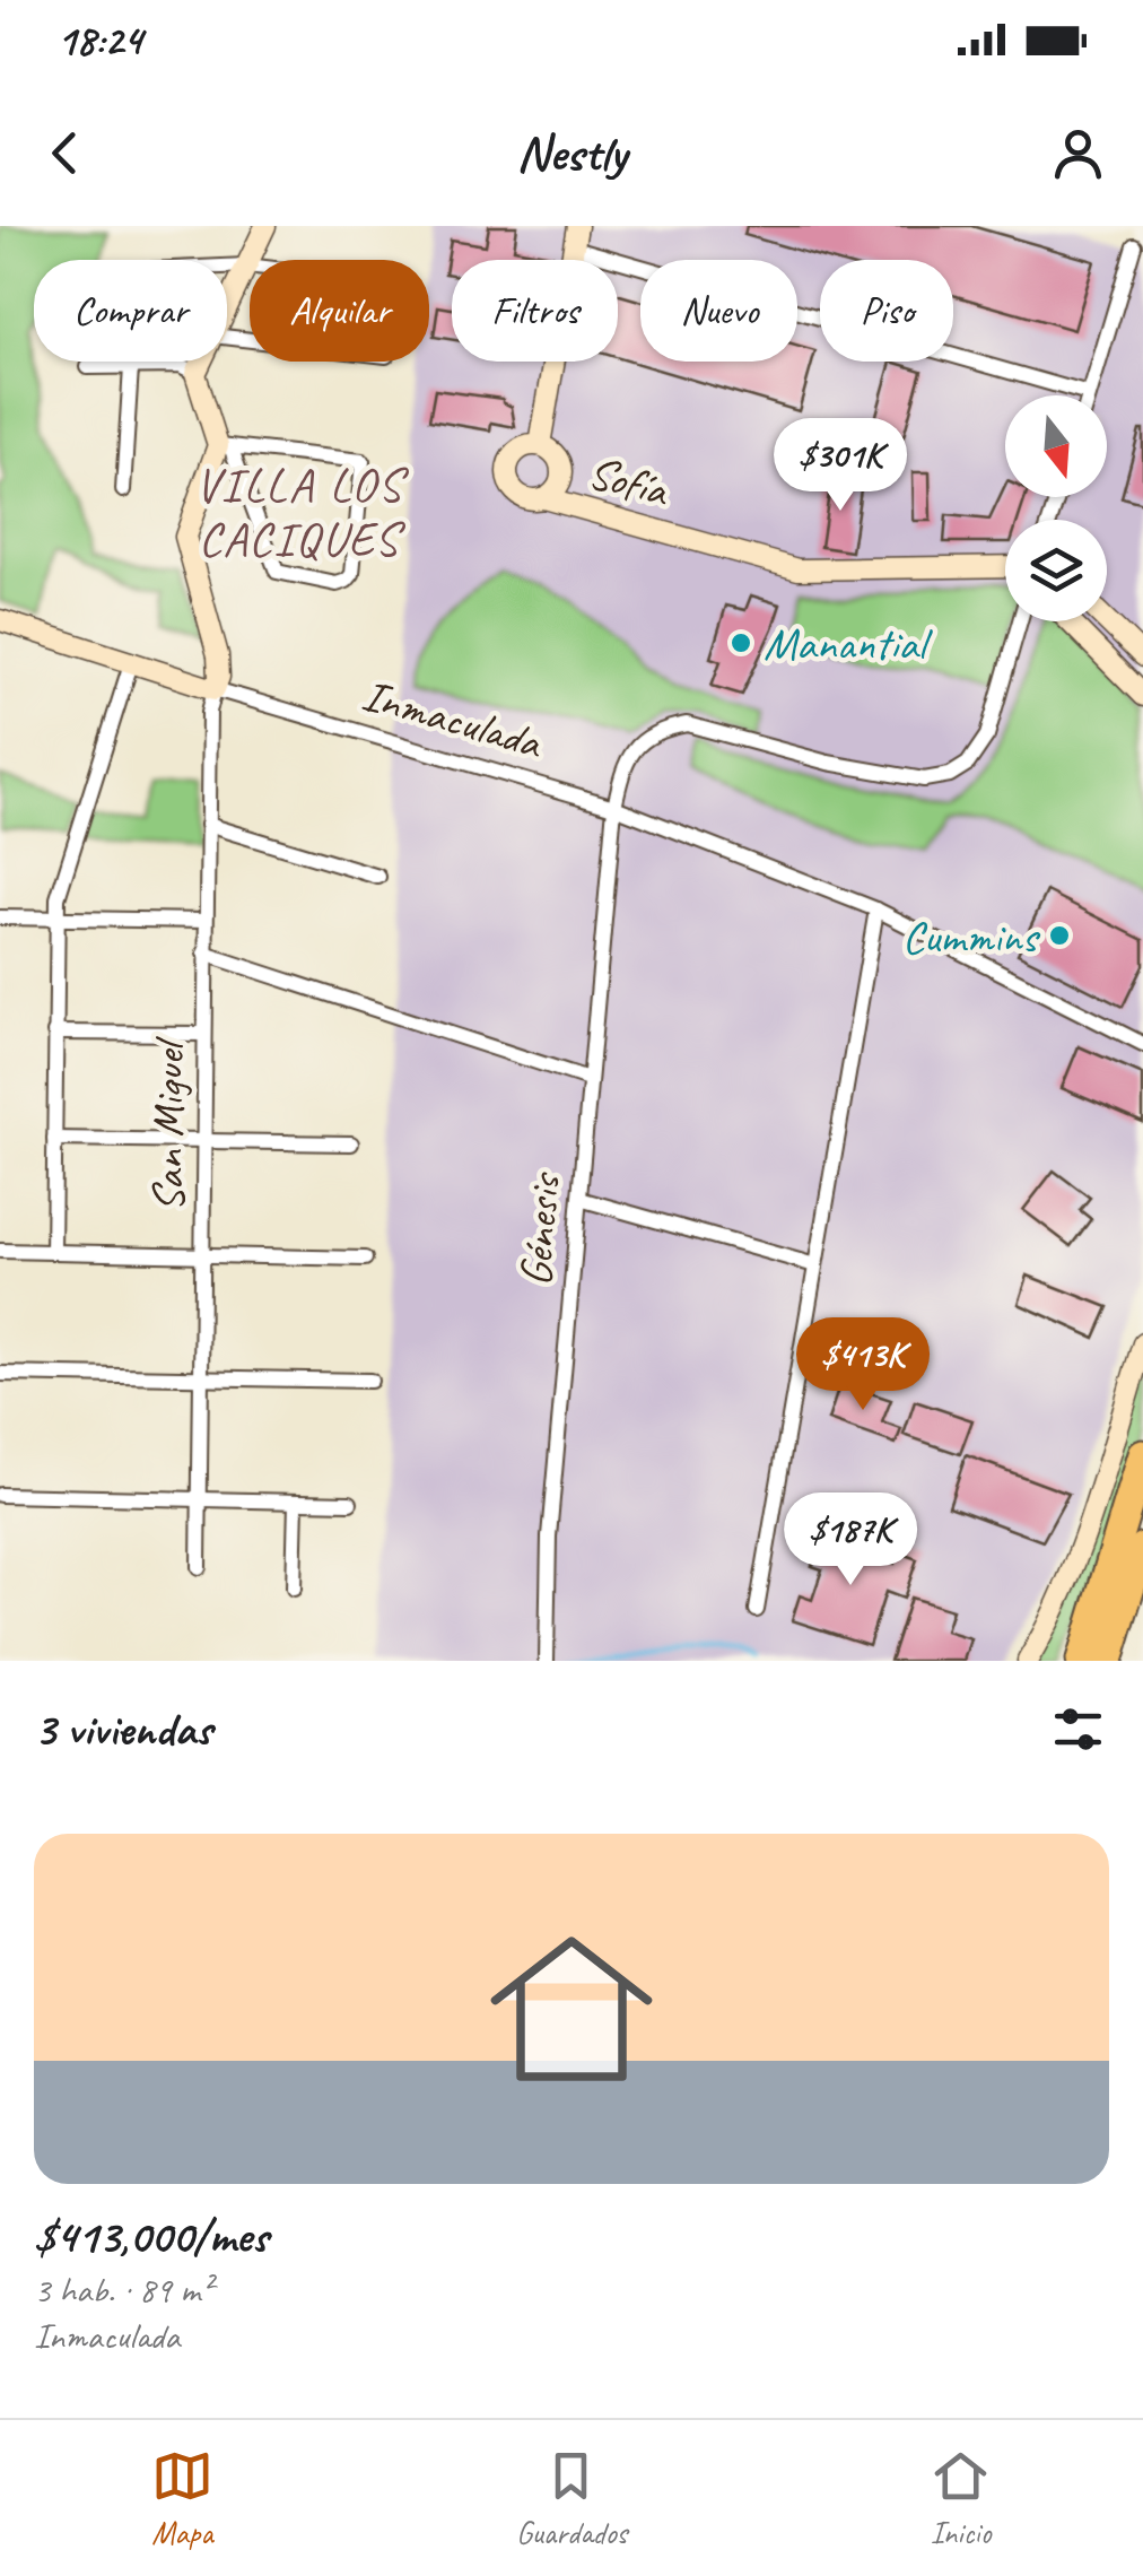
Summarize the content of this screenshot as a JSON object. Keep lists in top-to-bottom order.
{
  "streets": {
    "street": [
      "Sofía",
      "Inmaculada",
      "San Miguel",
      "Génesis"
    ]
  },
  "crossings": [
    ["Inmaculada", "San Miguel"],
    ["Inmaculada", "Génesis"]
  ],
  "districts": ["VILLA LOS CACIQUES"],
  "places": ["Manantial", "Cummins"],
  "north": "bottom",
  "page": {
    "status": "18:24",
    "header": "Nestly",
    "chip": [
      "Comprar",
      "Alquilar",
      "Filtros",
      "Nuevo",
      "Piso"
    ],
    "price": ["$301K", "$413K", "$187K"],
    "heading": "3 viviendas",
    "list": [
      {
        "name": "$413,000/mes",
        "note": "3 hab. · 89 m² · Inmaculada"
      }
    ],
    "tabs": ["Mapa", "Guardados", "Inicio"]
  }
}
